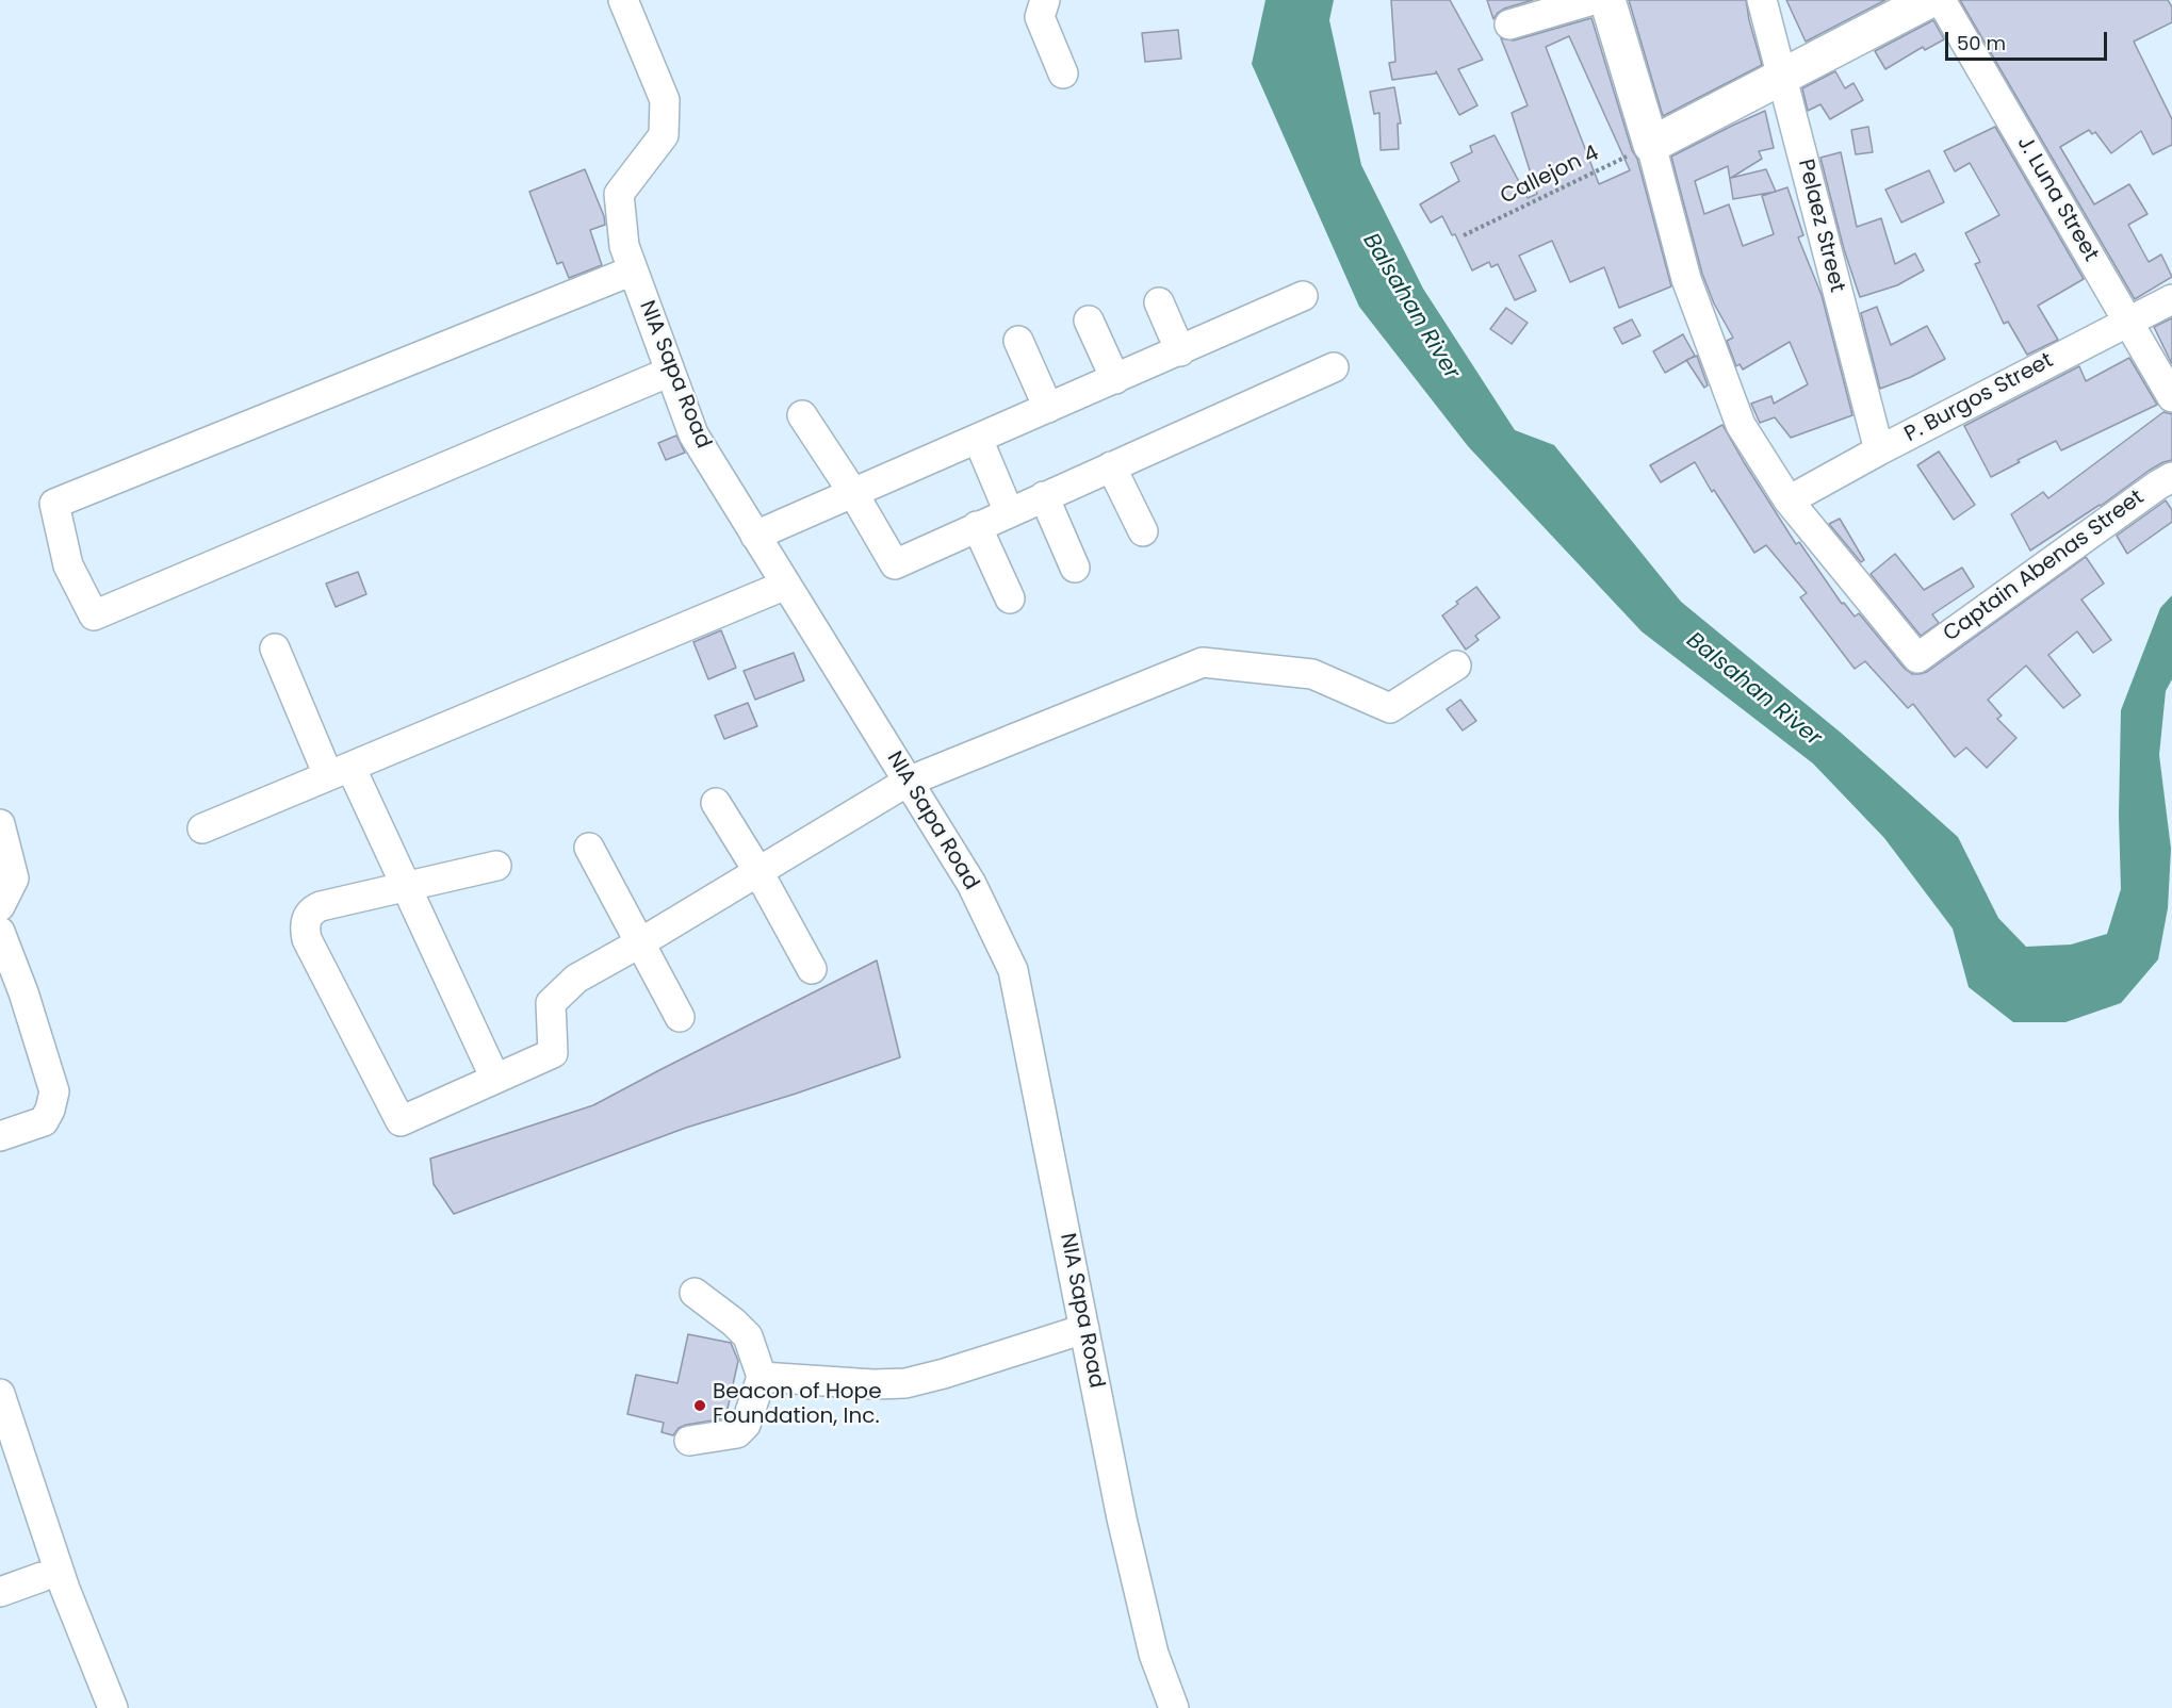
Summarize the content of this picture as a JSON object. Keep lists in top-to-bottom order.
{
  "streets": {
    "street": [
      "J. Luna Street",
      "Pelaez Street",
      "NIA Sapa Road",
      "P. Burgos Street",
      "Captain Abenas Street"
    ],
    "path": ["Callejon 4"]
  },
  "crossings": [
    ["J. Luna Street", "P. Burgos Street"],
    ["Pelaez Street", "P. Burgos Street"],
    ["P. Burgos Street", "Captain Abenas Street"]
  ],
  "water": ["Balsahan River"],
  "places": ["Beacon of Hope Foundation, Inc."],
  "scale_bar": "50 m"
}
